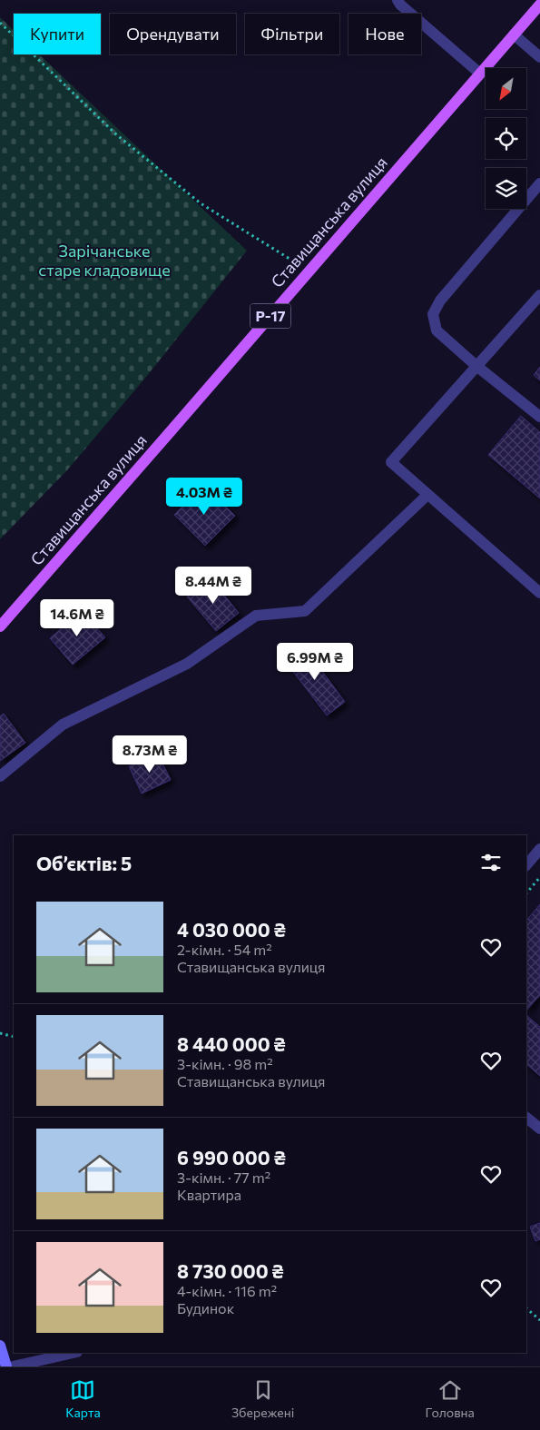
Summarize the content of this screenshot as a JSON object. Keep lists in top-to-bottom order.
{
  "streets": {
    "main road": ["Ставищанська вулиця", "Р-17"]
  },
  "parks": ["Зарічанське старе кладовище"],
  "north": "bottom left",
  "page": {
    "chip": [
      "Купити",
      "Орендувати",
      "Фільтри",
      "Нове"
    ],
    "price": [
      "4.03M ₴",
      "8.44M ₴",
      "14.6M ₴",
      "6.99M ₴",
      "8.73M ₴"
    ],
    "heading": "Об’єктів: 5",
    "list": [
      {
        "name": "4 030 000 ₴",
        "note": "2-кімн. · 54 m² · Ставищанська вулиця"
      },
      {
        "name": "8 440 000 ₴",
        "note": "3-кімн. · 98 m² · Ставищанська вулиця"
      },
      {
        "name": "6 990 000 ₴",
        "note": "3-кімн. · 77 m² · Квартира"
      },
      {
        "name": "8 730 000 ₴",
        "note": "4-кімн. · 116 m² · Будинок"
      }
    ],
    "tabs": ["Карта", "Збережені", "Головна"]
  }
}
